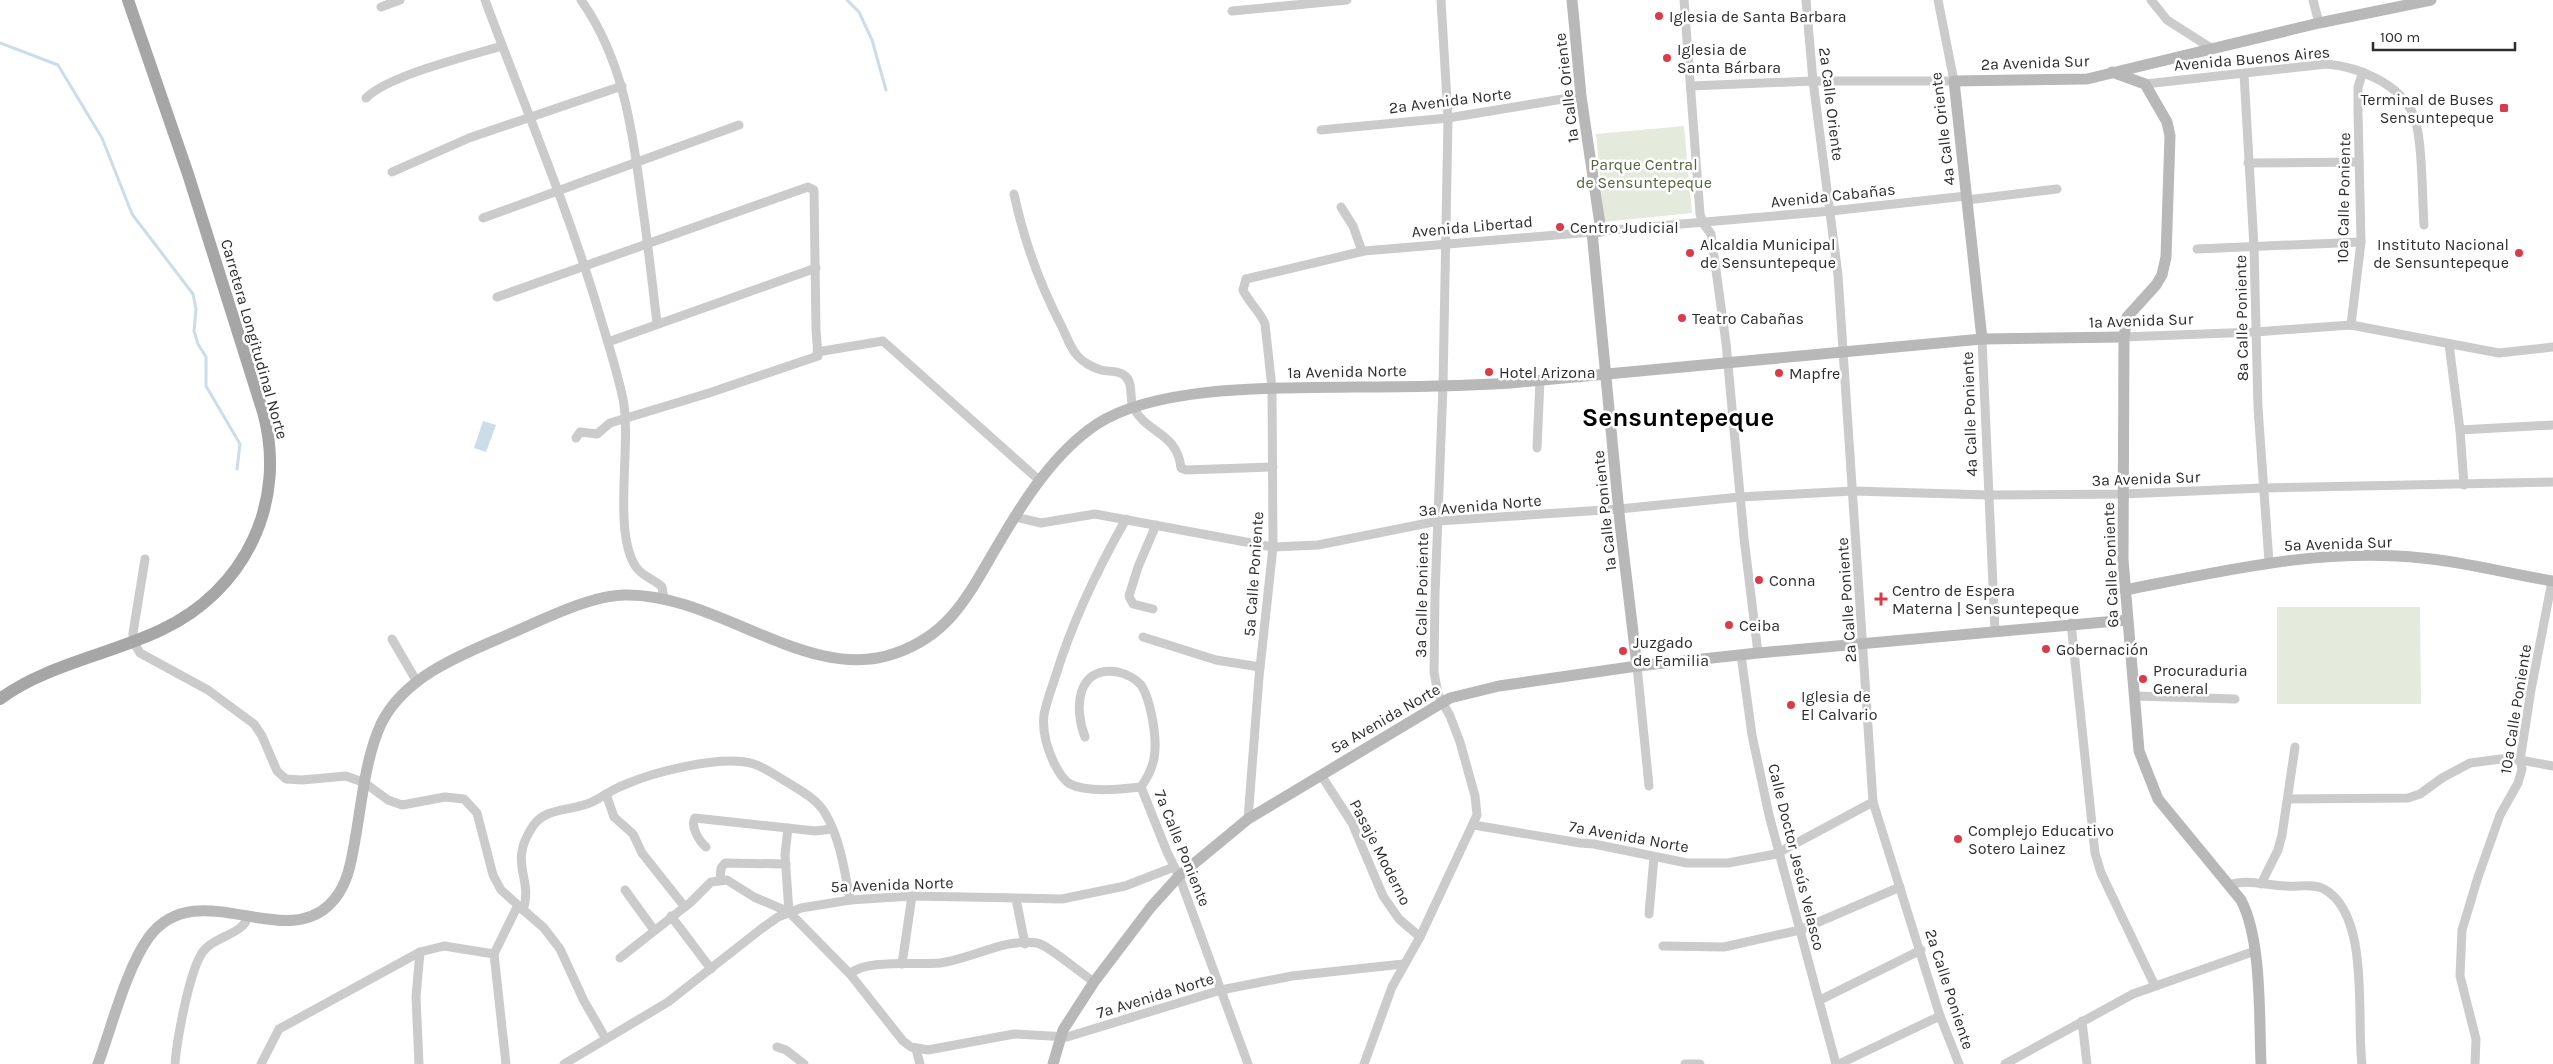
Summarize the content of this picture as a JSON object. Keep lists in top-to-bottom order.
{
  "streets": {
    "main road": ["Carretera Longitudinal Norte"],
    "street": [
      "Avenida Buenos Aires",
      "2a Avenida Sur",
      "1a Calle Oriente",
      "2a Avenida Norte",
      "2a Calle Oriente",
      "4a Calle Oriente",
      "Avenida Cabañas",
      "10a Calle Poniente",
      "Avenida Libertad",
      "8a Calle Poniente",
      "1a Avenida Sur",
      "1a Avenida Norte",
      "4a Calle Poniente",
      "3a Avenida Sur",
      "3a Avenida Norte",
      "1a Calle Poniente",
      "5a Avenida Sur",
      "6a Calle Poniente",
      "5a Calle Poniente",
      "3a Calle Poniente",
      "2a Calle Poniente",
      "5a Avenida Norte",
      "7a Avenida Norte",
      "7a Calle Poniente",
      "Pasaje Moderno",
      "Calle Doctor Jesús Velasco"
    ]
  },
  "crossings": [
    ["Avenida Buenos Aires", "10a Calle Poniente"],
    ["Avenida Buenos Aires", "8a Calle Poniente"],
    ["Avenida Buenos Aires", "6a Calle Poniente"],
    ["2a Avenida Sur", "2a Calle Oriente"],
    ["2a Avenida Sur", "4a Calle Oriente"],
    ["1a Calle Oriente", "2a Avenida Norte"],
    ["1a Calle Oriente", "Avenida Libertad"],
    ["1a Calle Oriente", "1a Calle Poniente"],
    ["2a Avenida Norte", "3a Calle Poniente"],
    ["2a Calle Oriente", "Avenida Cabañas"],
    ["2a Calle Oriente", "2a Calle Poniente"],
    ["4a Calle Oriente", "Avenida Cabañas"],
    ["4a Calle Oriente", "4a Calle Poniente"],
    ["Avenida Cabañas", "Avenida Libertad"],
    ["Avenida Cabañas", "4a Calle Poniente"],
    ["Avenida Cabañas", "2a Calle Poniente"],
    ["10a Calle Poniente", "1a Avenida Sur"],
    ["10a Calle Poniente", "5a Avenida Sur"],
    ["Avenida Libertad", "1a Calle Poniente"],
    ["Avenida Libertad", "5a Calle Poniente"],
    ["Avenida Libertad", "3a Calle Poniente"],
    ["8a Calle Poniente", "1a Avenida Sur"],
    ["8a Calle Poniente", "3a Avenida Sur"],
    ["8a Calle Poniente", "5a Avenida Sur"],
    ["1a Avenida Sur", "1a Avenida Norte"],
    ["1a Avenida Sur", "4a Calle Poniente"],
    ["1a Avenida Sur", "6a Calle Poniente"],
    ["1a Avenida Sur", "2a Calle Poniente"],
    ["1a Avenida Norte", "1a Calle Poniente"],
    ["1a Avenida Norte", "5a Calle Poniente"],
    ["1a Avenida Norte", "3a Calle Poniente"],
    ["4a Calle Poniente", "3a Avenida Sur"],
    ["3a Avenida Sur", "3a Avenida Norte"],
    ["3a Avenida Sur", "6a Calle Poniente"],
    ["3a Avenida Sur", "2a Calle Poniente"],
    ["3a Avenida Norte", "1a Calle Poniente"],
    ["3a Avenida Norte", "5a Calle Poniente"],
    ["3a Avenida Norte", "3a Calle Poniente"],
    ["3a Avenida Norte", "7a Calle Poniente"],
    ["1a Calle Poniente", "5a Avenida Norte"],
    ["5a Avenida Sur", "6a Calle Poniente"],
    ["5a Calle Poniente", "5a Avenida Norte"],
    ["3a Calle Poniente", "5a Avenida Norte"],
    ["3a Calle Poniente", "7a Avenida Norte"],
    ["3a Calle Poniente", "Pasaje Moderno"],
    ["2a Calle Poniente", "7a Avenida Norte"],
    ["5a Avenida Norte", "7a Calle Poniente"],
    ["5a Avenida Norte", "Pasaje Moderno"],
    ["5a Avenida Norte", "Calle Doctor Jesús Velasco"],
    ["7a Avenida Norte", "7a Calle Poniente"],
    ["7a Avenida Norte", "Calle Doctor Jesús Velasco"]
  ],
  "districts": ["Sensuntepeque"],
  "parks": ["Parque Central de Sensuntepeque"],
  "places": {
    "other": [
      "Iglesia de Santa Barbara",
      "Iglesia de Santa Bárbara",
      "Centro Judicial",
      "Alcaldia Municipal de Sensuntepeque",
      "Instituto Nacional de Sensuntepeque",
      "Teatro Cabañas",
      "Hotel Arizona",
      "Mapfre",
      "Conna",
      "Ceiba",
      "Gobernación",
      "Juzgado de Familia",
      "Procuraduria General",
      "Iglesia de El Calvario",
      "Complejo Educativo Sotero Lainez"
    ],
    "transit": ["Terminal de Buses Sensuntepeque"],
    "health": ["Centro de Espera Materna | Sensuntepeque"]
  },
  "scale_bar": "100 m"
}
